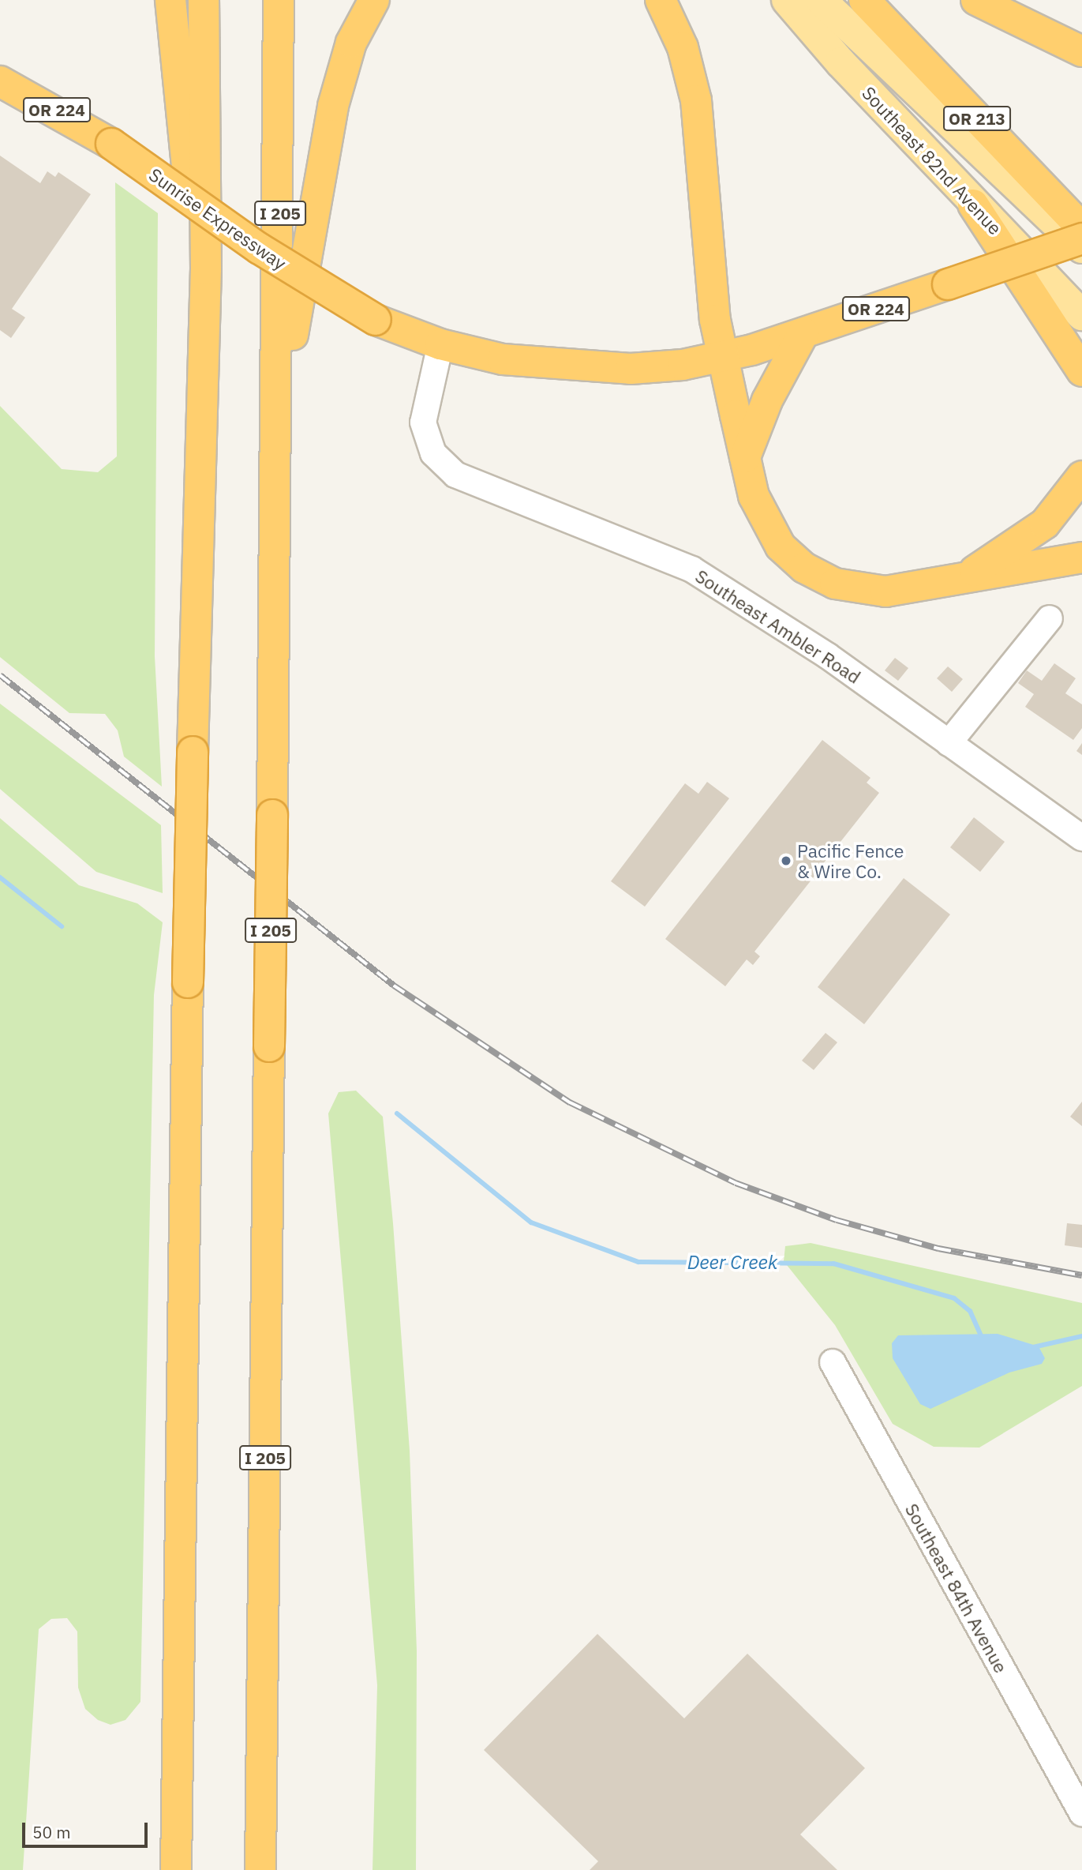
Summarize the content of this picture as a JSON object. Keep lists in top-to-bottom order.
{
  "streets": {
    "highway": [
      "OR 224",
      "OR 213",
      "I 205",
      "Sunrise Expressway"
    ],
    "main road": ["Southeast 82nd Avenue"],
    "street": ["Southeast Ambler Road", "Southeast 84th Avenue"]
  },
  "crossings": [
    ["Sunrise Expressway", "Southeast Ambler Road"]
  ],
  "water": ["Deer Creek"],
  "places": ["Pacific Fence & Wire Co."],
  "scale_bar": "50 m"
}
